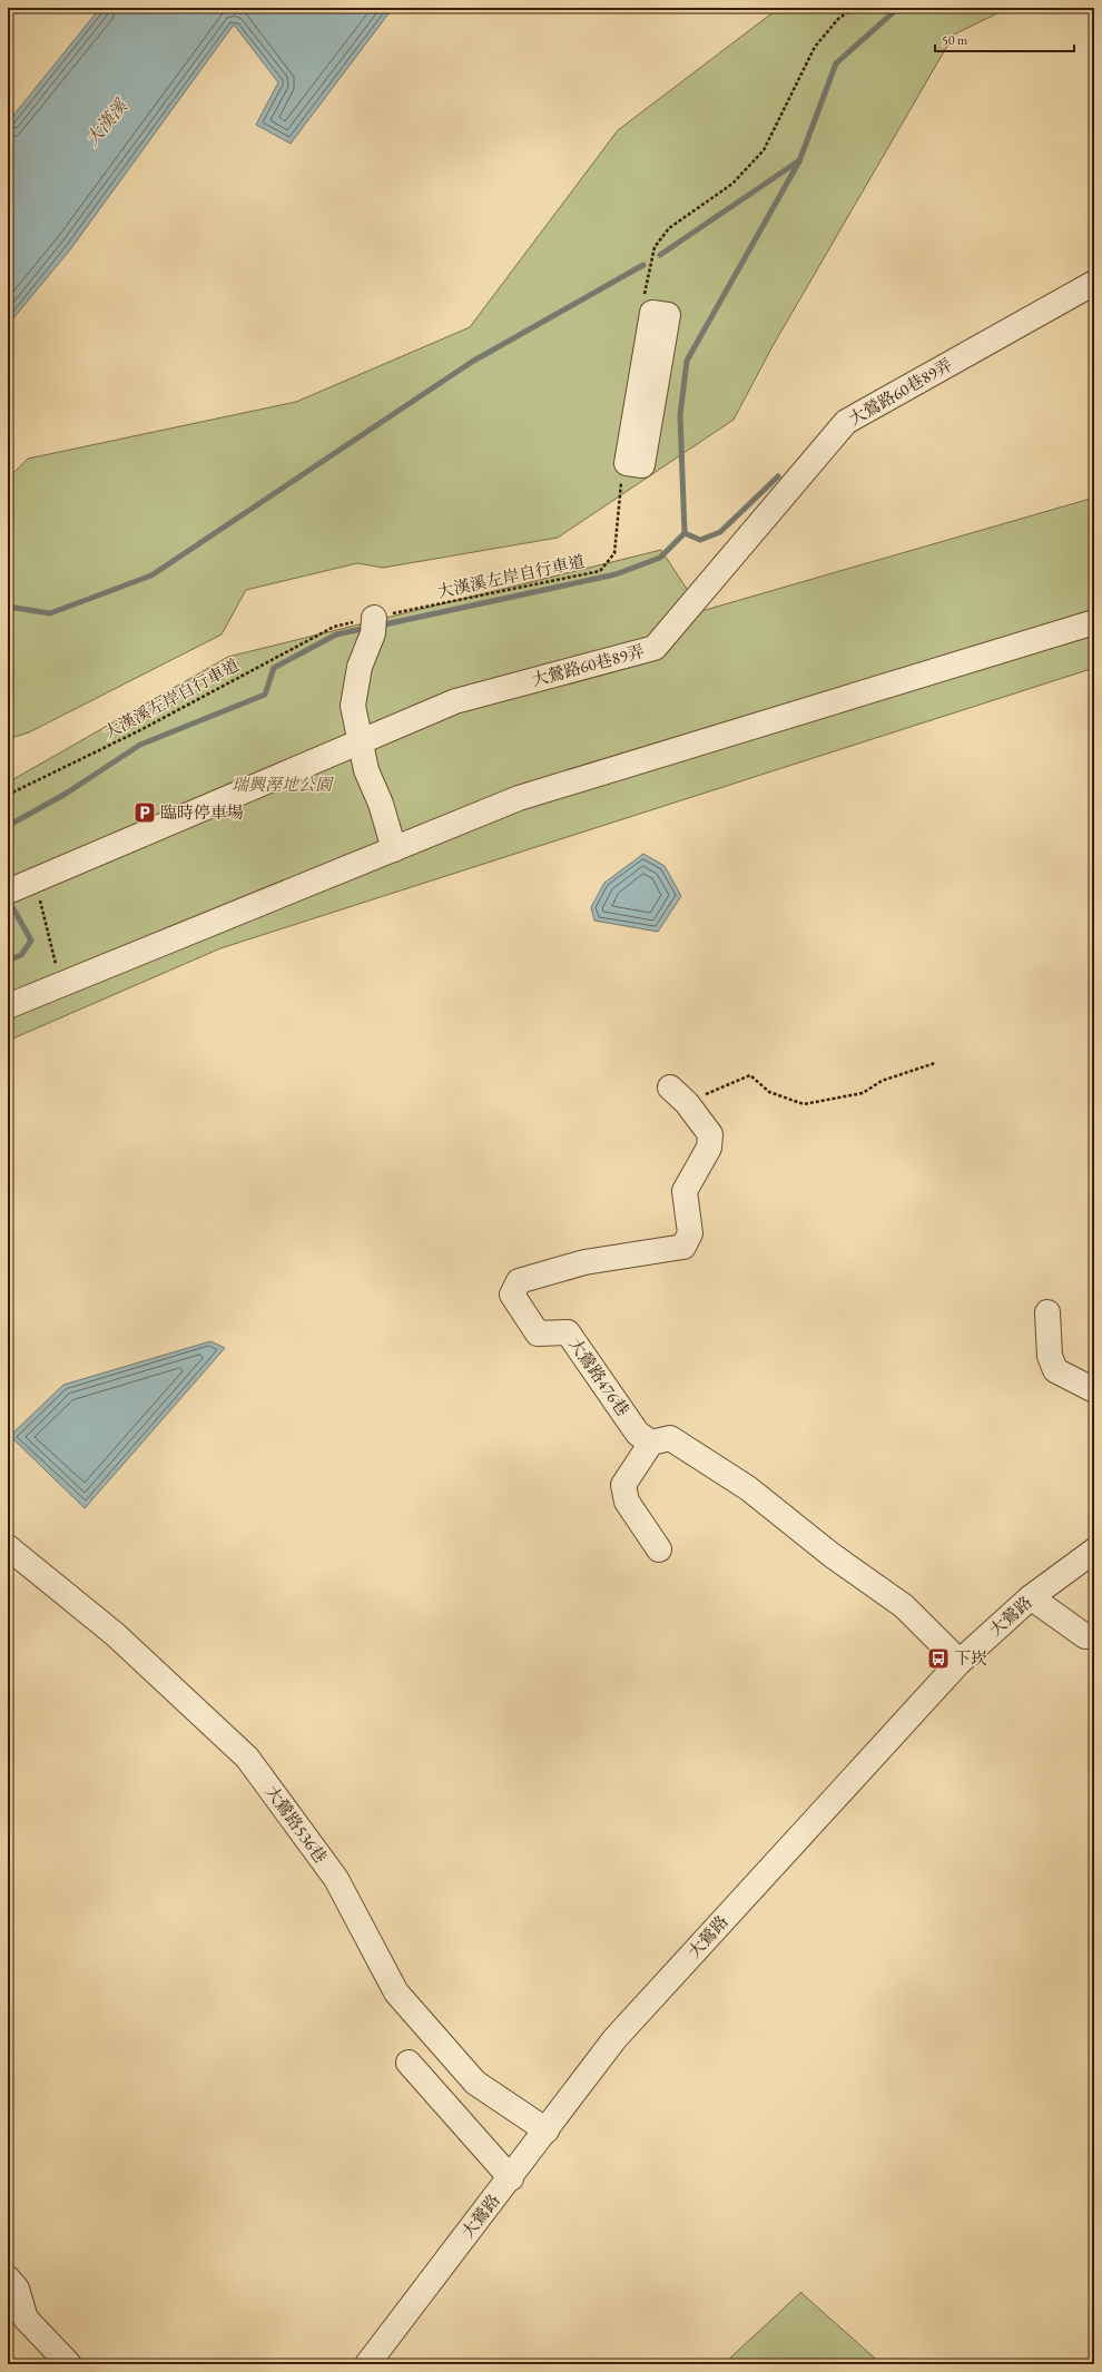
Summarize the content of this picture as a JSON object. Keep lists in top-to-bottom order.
{
  "streets": {
    "street": [
      "大鶯路60巷89弄",
      "大鶯路476巷",
      "大鶯路",
      "大鶯路536巷"
    ],
    "path": ["大漢溪左岸自行車道"]
  },
  "crossings": [
    ["大鶯路", "大鶯路536巷"]
  ],
  "water": ["大漢溪"],
  "parks": ["瑞興溼地公園"],
  "places": {
    "parking": ["臨時停車場"],
    "bus stop": ["下崁"]
  },
  "scale_bar": "50 m"
}
